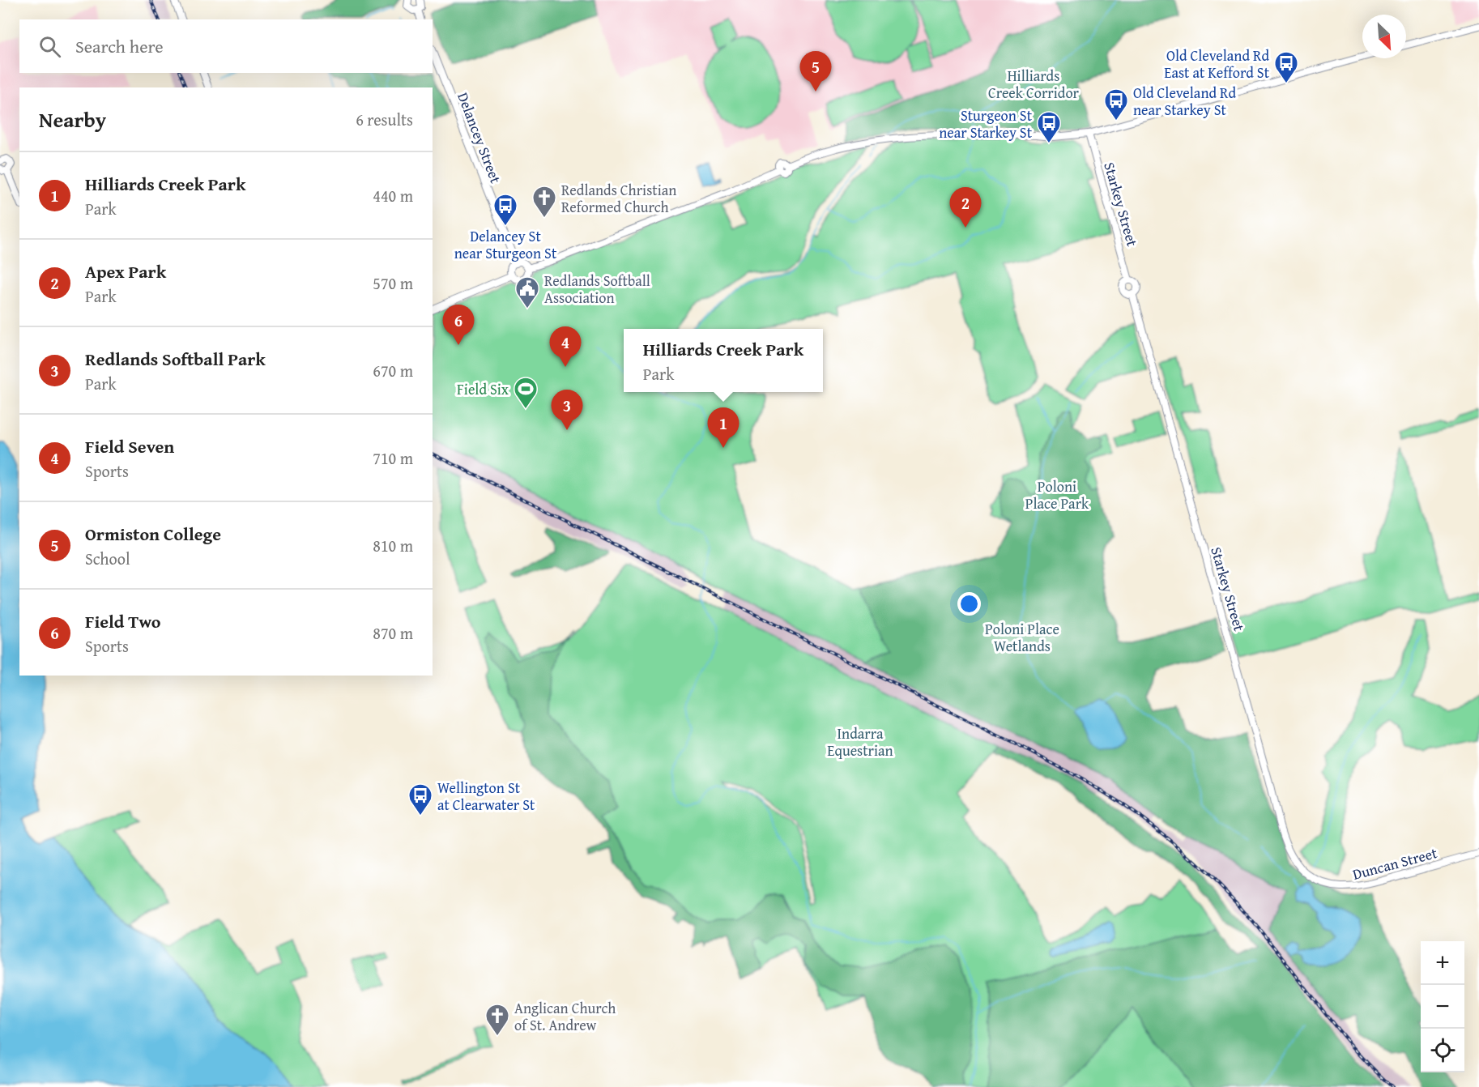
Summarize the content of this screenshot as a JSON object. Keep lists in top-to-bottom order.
{
  "streets": {
    "street": ["Delancey Street", "Starkey Street", "Duncan Street"]
  },
  "crossings": [
    ["Starkey Street", "Duncan Street"]
  ],
  "parks": [
    "Hilliards Creek Corridor",
    "Poloni Place Park",
    "Poloni Place Wetlands",
    "Indarra Equestrian"
  ],
  "places": {
    "bus stop": [
      "Old Cleveland Rd East at Kefford St",
      "Old Cleveland Rd near Starkey St",
      "Sturgeon St near Starkey St",
      "Delancey St near Sturgeon St",
      "Wellington St at Clearwater St"
    ],
    "church": ["Redlands Christian Reformed Church", "Anglican Church of St. Andrew"],
    "public building": ["Redlands Softball Association"],
    "sports": ["Field Six"]
  },
  "north": "bottom right",
  "page": {
    "search": "Search here",
    "pins": [
      "5",
      "2",
      "6",
      "4",
      "3",
      "1"
    ],
    "heading": ["Nearby", "6 results"],
    "list": [
      {
        "mark": "1",
        "name": "Hilliards Creek Park",
        "note": "Park",
        "value": "440 m"
      },
      {
        "mark": "2",
        "name": "Apex Park",
        "note": "Park",
        "value": "570 m"
      },
      {
        "mark": "3",
        "name": "Redlands Softball Park",
        "note": "Park",
        "value": "670 m"
      },
      {
        "mark": "4",
        "name": "Field Seven",
        "note": "Sports",
        "value": "710 m"
      },
      {
        "mark": "5",
        "name": "Ormiston College",
        "note": "School",
        "value": "810 m"
      },
      {
        "mark": "6",
        "name": "Field Two",
        "note": "Sports",
        "value": "870 m"
      }
    ],
    "popup": ["Hilliards Creek Park", "Park"],
    "map_buttons": ["+", "−"]
  }
}
